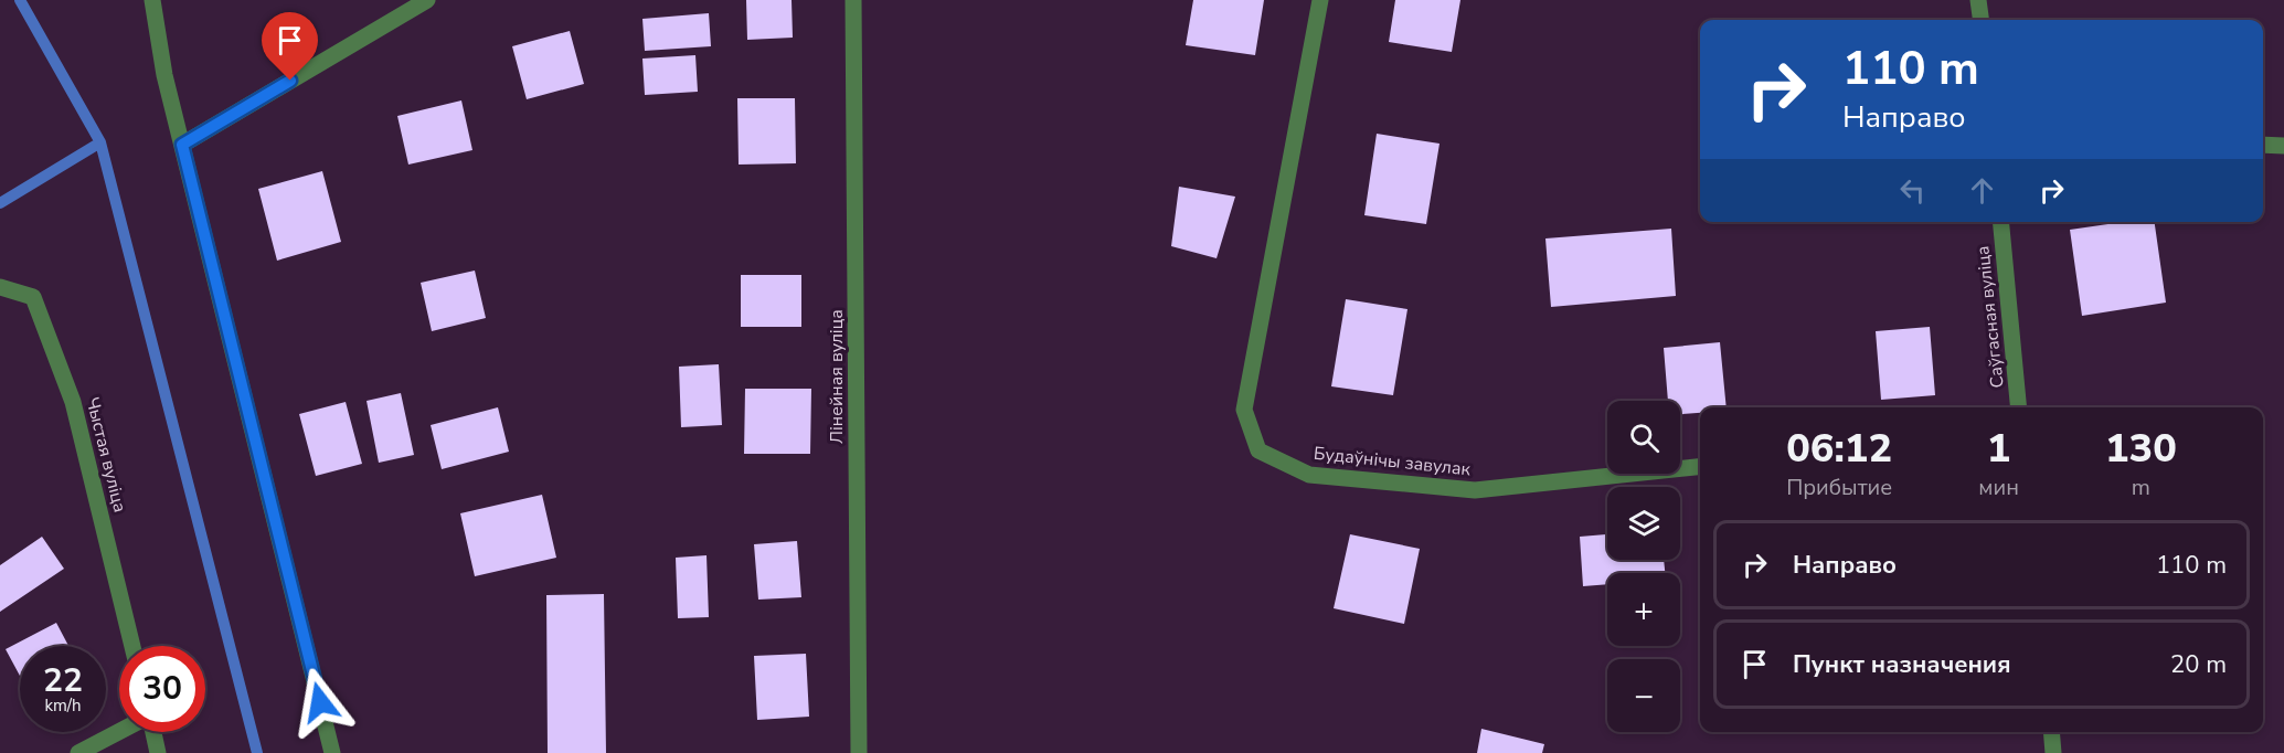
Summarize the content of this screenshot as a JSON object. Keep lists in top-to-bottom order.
{
  "streets": {
    "street": [
      "Саўгасная вуліца",
      "Лінейная вуліца",
      "Чыстая вуліца",
      "Будаўнічы завулак"
    ]
  },
  "page": {
    "turn": ["110 m", "Направо"],
    "map_buttons": ["+", "−"],
    "eta": [
      "06:12",
      "Прибытие",
      "1",
      "мин",
      "130",
      "m"
    ],
    "list": [
      {
        "name": "Направо",
        "value": "110 m"
      },
      {
        "name": "Пункт назначения",
        "value": "20 m"
      }
    ],
    "speed": "22 km/h",
    "limit": "30"
  }
}
